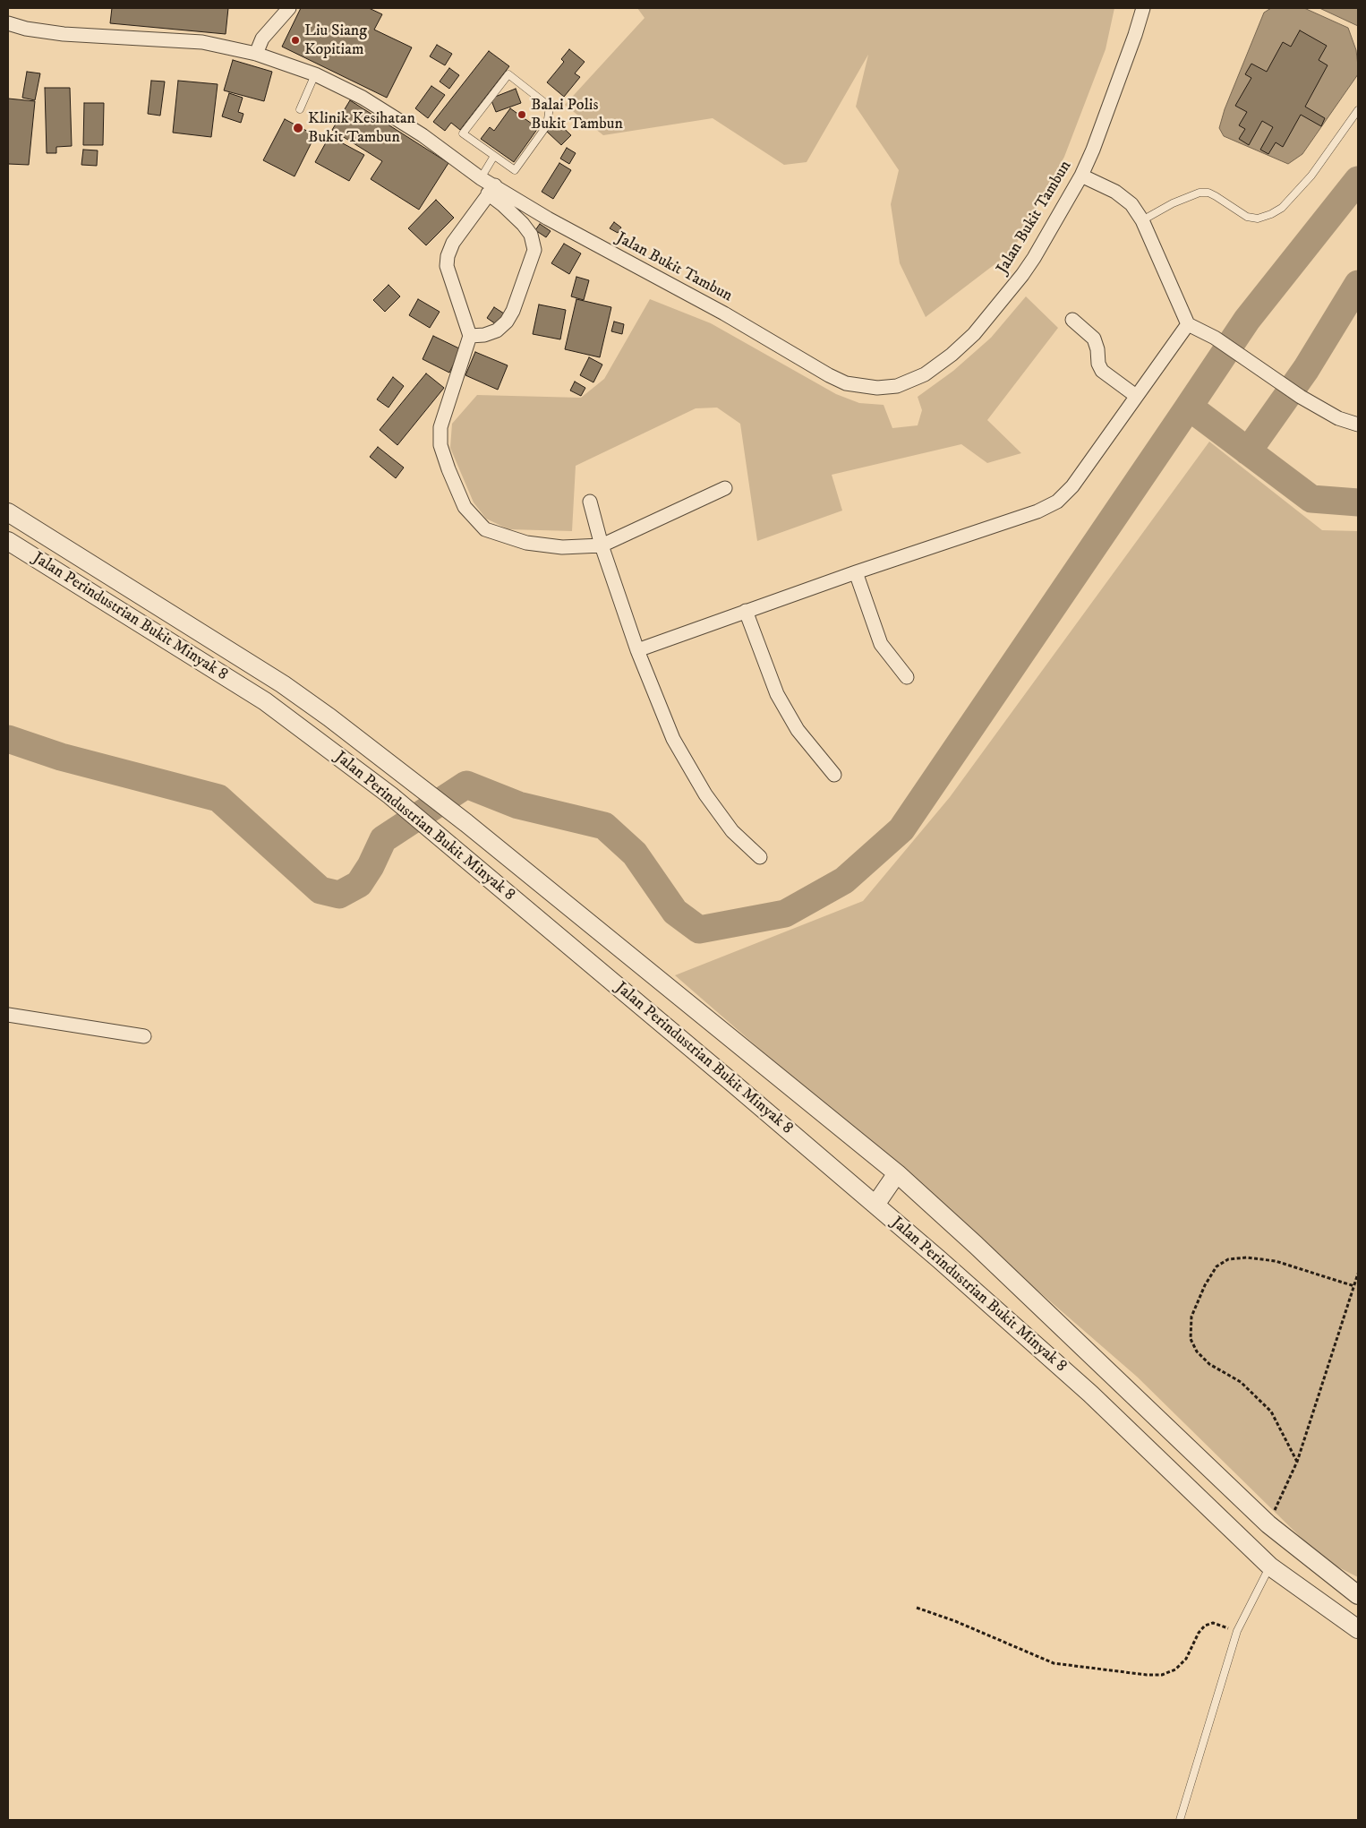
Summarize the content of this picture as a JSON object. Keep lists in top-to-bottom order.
{
  "streets": {
    "street": ["Jalan Bukit Tambun", "Jalan Perindustrian Bukit Minyak 8"]
  },
  "places": ["Liu Siang Kopitiam", "Balai Polis Bukit Tambun", "Klinik Kesihatan Bukit Tambun"]
}
